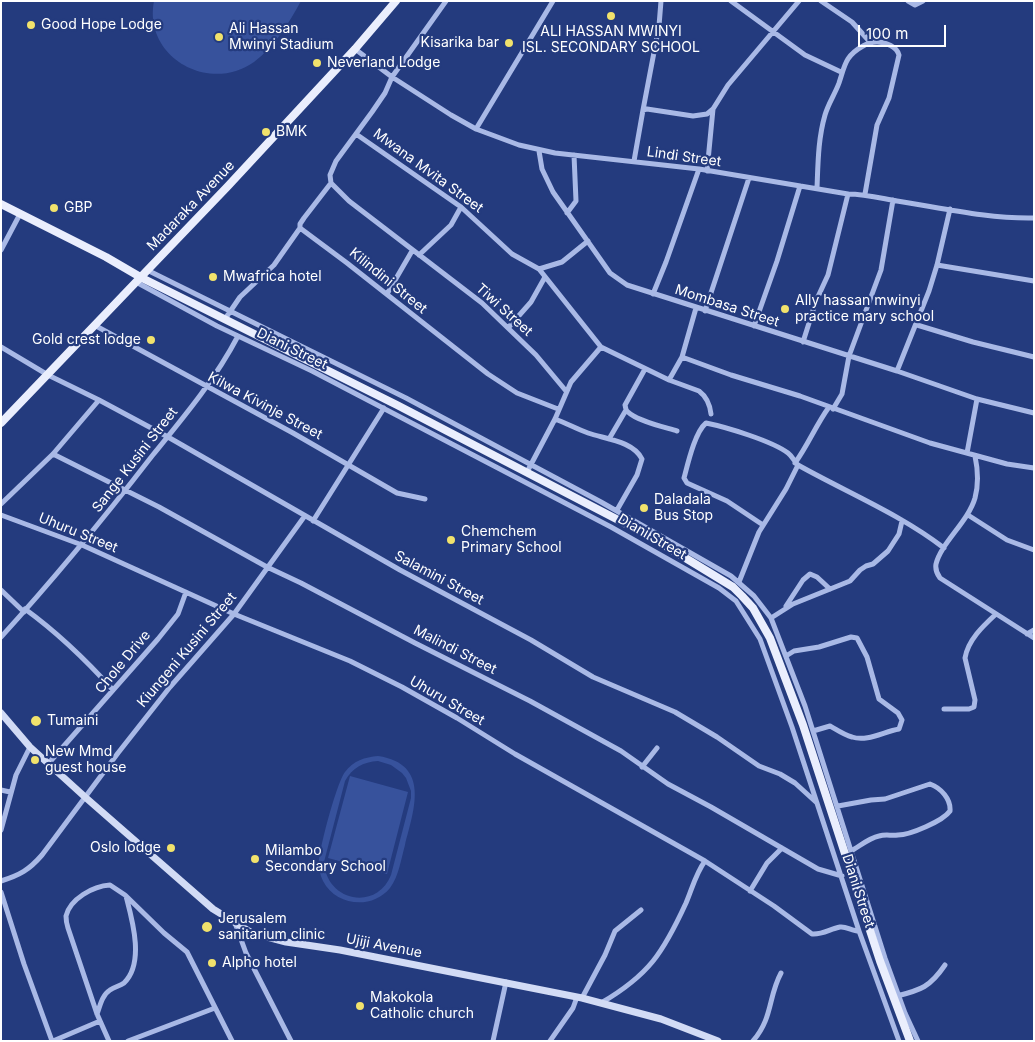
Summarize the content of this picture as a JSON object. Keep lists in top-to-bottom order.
{
  "streets": {
    "main road": ["Madaraka Avenue", "Ujiji Avenue"],
    "street": [
      "Lindi Street",
      "Mwana Mvita Street",
      "Kilindini Street",
      "Mombasa Street",
      "Tiwi Street",
      "Diani Street",
      "Kilwa Kivinje Street",
      "Sange Kusini Street",
      "Uhuru Street",
      "Salamini Street",
      "Kiungeni Kusini Street",
      "Malindi Street",
      "Chole Drive"
    ]
  },
  "crossings": [
    ["Lindi Street", "Mwana Mvita Street"],
    ["Lindi Street", "Madaraka Avenue"],
    ["Lindi Street", "Mombasa Street"],
    ["Madaraka Avenue", "Diani Street"],
    ["Madaraka Avenue", "Kilwa Kivinje Street"],
    ["Madaraka Avenue", "Salamini Street"],
    ["Diani Street", "Sange Kusini Street"],
    ["Diani Street", "Uhuru Street"],
    ["Diani Street", "Salamini Street"],
    ["Diani Street", "Malindi Street"],
    ["Kilwa Kivinje Street", "Sange Kusini Street"],
    ["Sange Kusini Street", "Uhuru Street"],
    ["Sange Kusini Street", "Salamini Street"],
    ["Sange Kusini Street", "Malindi Street"],
    ["Uhuru Street", "Kiungeni Kusini Street"],
    ["Uhuru Street", "Chole Drive"],
    ["Salamini Street", "Kiungeni Kusini Street"],
    ["Kiungeni Kusini Street", "Malindi Street"],
    ["Kiungeni Kusini Street", "Ujiji Avenue"],
    ["Chole Drive", "Ujiji Avenue"]
  ],
  "places": [
    "ALI HASSAN MWINYI ISL. SECONDARY SCHOOL",
    "Good Hope Lodge",
    "Ali Hassan Mwinyi Stadium",
    "Kisarika bar",
    "Neverland Lodge",
    "BMK",
    "GBP",
    "Mwafrica hotel",
    "Ally hassan mwinyi practice mary school",
    "Gold crest lodge",
    "Daladala Bus Stop",
    "Chemchem Primary School",
    "Tumaini",
    "New Mmd guest house",
    "Oslo lodge",
    "Milambo Secondary School",
    "Jerusalem sanitarium clinic",
    "Alpho hotel",
    "Makokola Catholic church"
  ],
  "scale_bar": "100 m"
}
